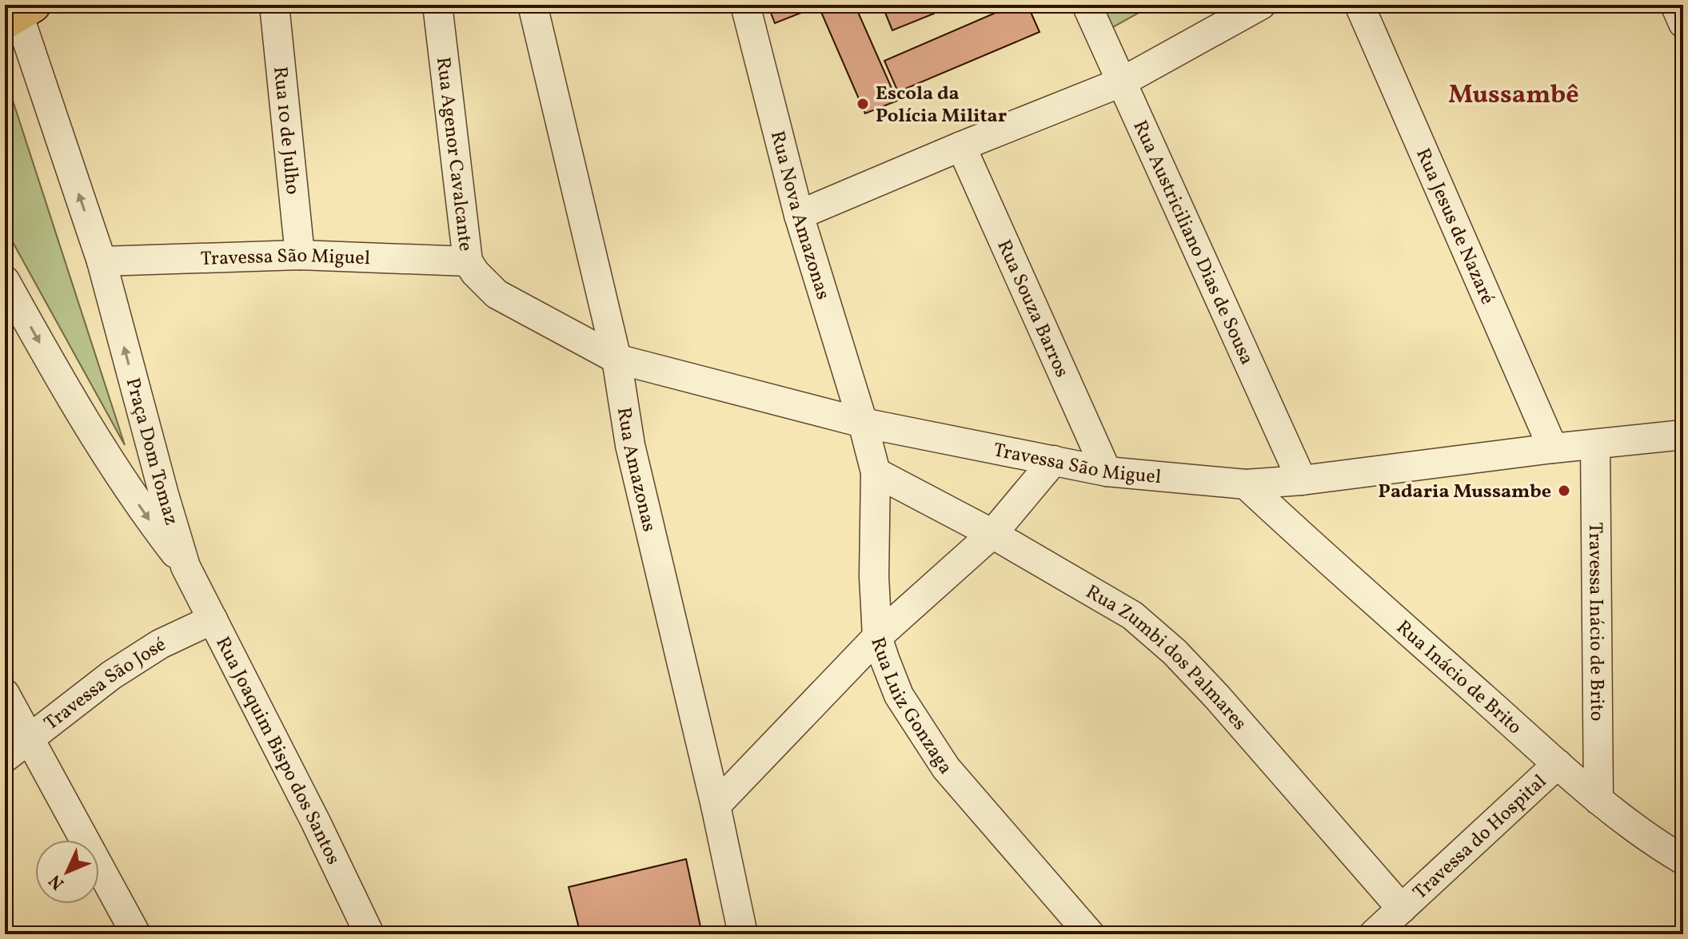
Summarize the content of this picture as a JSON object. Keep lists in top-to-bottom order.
{
  "streets": {
    "street": [
      "Rua 10 de Julho",
      "Rua Agenor Cavalcante",
      "Rua Nova Amazonas",
      "Rua Jesus de Nazaré",
      "Rua Austriciliano Dias de Sousa",
      "Travessa São Miguel",
      "Rua Souza Barros",
      "Praça Dom Tomaz",
      "Rua Amazonas",
      "Travessa Inácio de Brito",
      "Rua Zumbi dos Palmares",
      "Rua Inácio de Brito",
      "Travessa São José",
      "Rua Luiz Gonzaga",
      "Rua Joaquim Bispo dos Santos",
      "Travessa do Hospital"
    ]
  },
  "crossings": [
    ["Rua 10 de Julho", "Travessa São Miguel"],
    ["Rua Agenor Cavalcante", "Travessa São Miguel"],
    ["Rua Nova Amazonas", "Travessa São Miguel"],
    ["Rua Nova Amazonas", "Rua Luiz Gonzaga"],
    ["Rua Jesus de Nazaré", "Travessa São Miguel"],
    ["Rua Austriciliano Dias de Sousa", "Travessa São Miguel"],
    ["Travessa São Miguel", "Rua Souza Barros"],
    ["Travessa São Miguel", "Praça Dom Tomaz"],
    ["Travessa São Miguel", "Rua Amazonas"],
    ["Travessa São Miguel", "Travessa Inácio de Brito"],
    ["Travessa São Miguel", "Rua Inácio de Brito"],
    ["Travessa São Miguel", "Rua Luiz Gonzaga"],
    ["Praça Dom Tomaz", "Rua Joaquim Bispo dos Santos"],
    ["Travessa Inácio de Brito", "Rua Inácio de Brito"],
    ["Rua Zumbi dos Palmares", "Rua Luiz Gonzaga"],
    ["Rua Zumbi dos Palmares", "Travessa do Hospital"],
    ["Rua Inácio de Brito", "Travessa do Hospital"],
    ["Travessa São José", "Rua Joaquim Bispo dos Santos"]
  ],
  "districts": ["Mussambê"],
  "places": ["Escola da Polícia Militar", "Padaria Mussambe"],
  "north": "bottom left"
}
